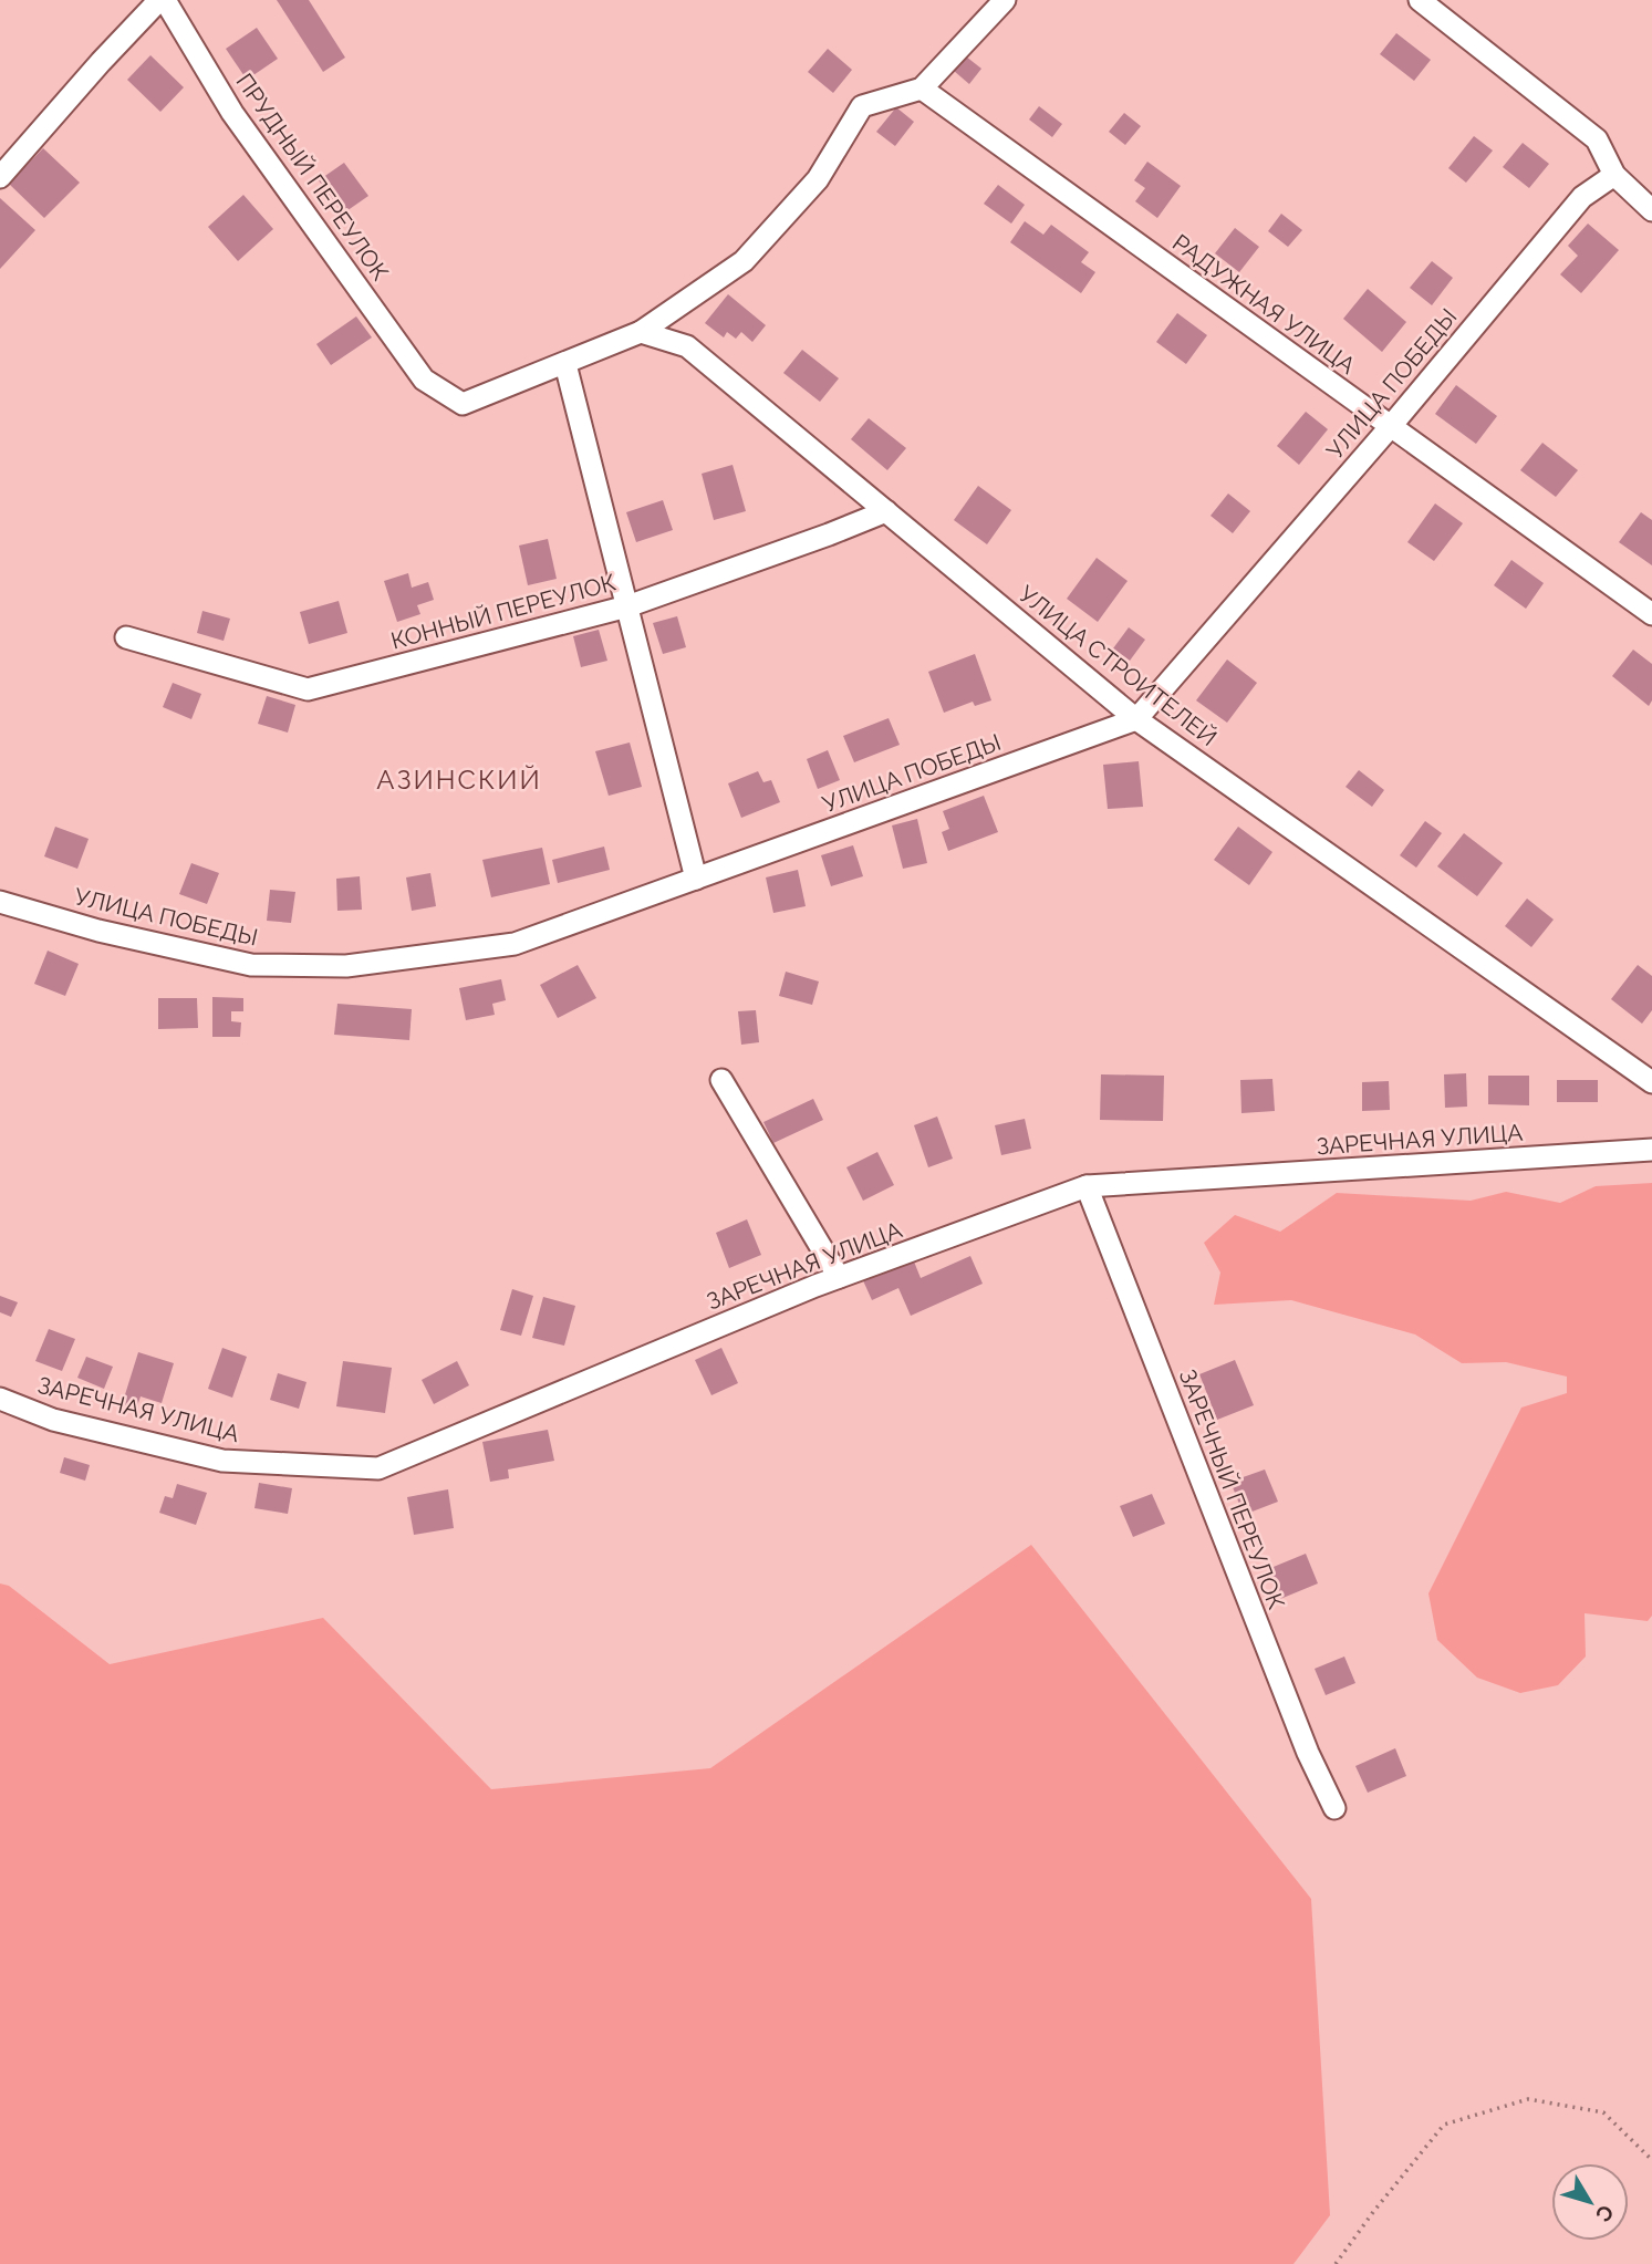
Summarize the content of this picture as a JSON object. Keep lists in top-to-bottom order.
{
  "streets": {
    "street": [
      "ПРУДНЫЙ ПЕРЕУЛОК",
      "РАДУЖНАЯ УЛИЦА",
      "УЛИЦА ПОБЕДЫ",
      "КОННЫЙ ПЕРЕУЛОК",
      "УЛИЦА СТРОИТЕЛЕЙ",
      "ЗАРЕЧНАЯ УЛИЦА",
      "ЗАРЕЧНЫЙ ПЕРЕУЛОК"
    ]
  },
  "crossings": [
    ["РАДУЖНАЯ УЛИЦА", "УЛИЦА ПОБЕДЫ"],
    ["УЛИЦА ПОБЕДЫ", "УЛИЦА СТРОИТЕЛЕЙ"],
    ["КОННЫЙ ПЕРЕУЛОК", "УЛИЦА СТРОИТЕЛЕЙ"],
    ["ЗАРЕЧНАЯ УЛИЦА", "ЗАРЕЧНЫЙ ПЕРЕУЛОК"]
  ],
  "districts": ["АЗИНСКИЙ"],
  "north": "bottom right"
}
